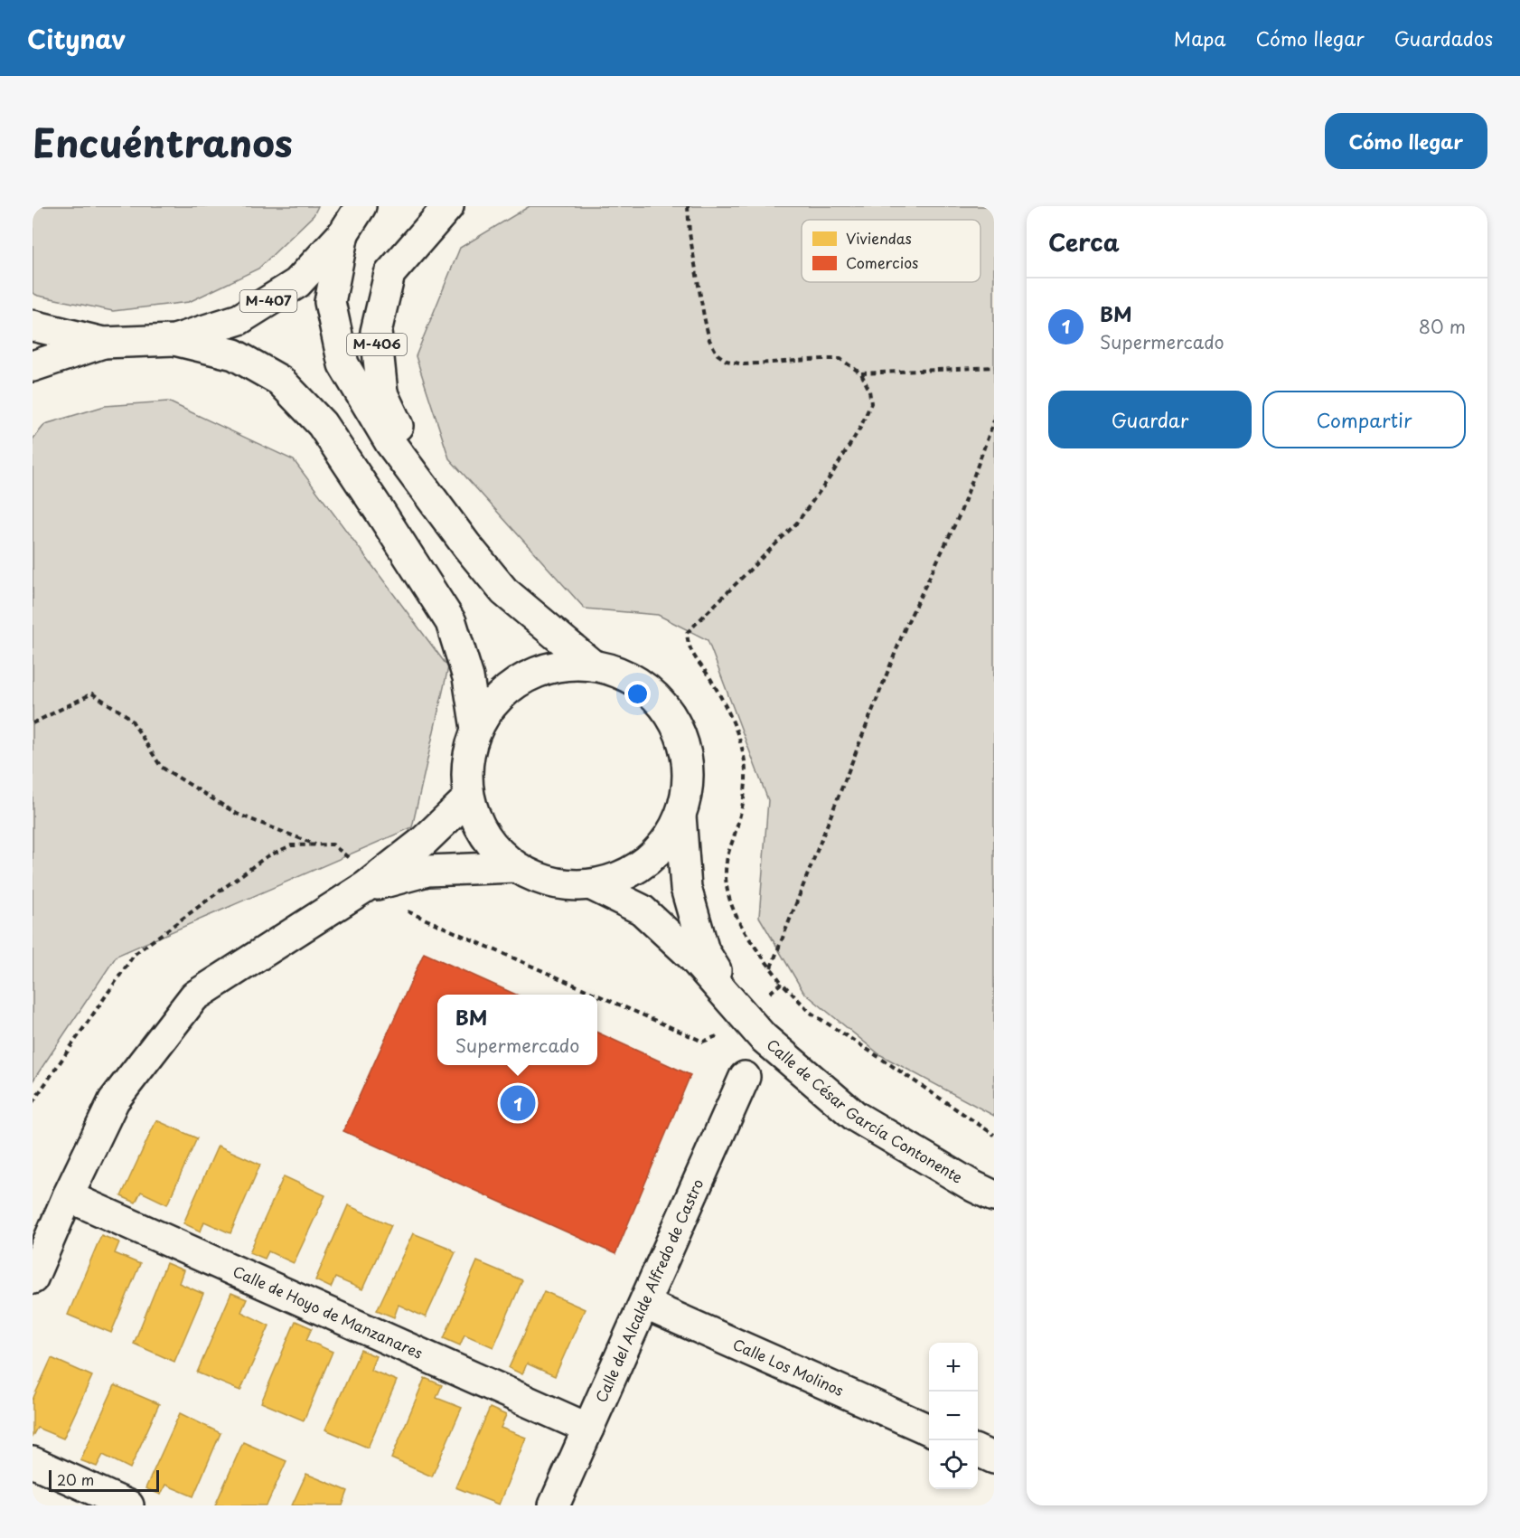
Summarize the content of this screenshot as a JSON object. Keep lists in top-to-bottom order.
{
  "streets": {
    "main road": [
      "M-407",
      "M-406",
      "Calle de César García Contonente",
      "Calle del Alcalde Alfredo de Castro",
      "Calle de Hoyo de Manzanares",
      "Calle Los Molinos"
    ]
  },
  "crossings": [
    ["Calle del Alcalde Alfredo de Castro", "Calle de Hoyo de Manzanares"],
    ["Calle del Alcalde Alfredo de Castro", "Calle Los Molinos"]
  ],
  "legend": ["Viviendas", "Comercios"],
  "scale_bar": "20 m",
  "page": {
    "header": "Citynav",
    "nav": ["Mapa", "Cómo llegar", "Guardados"],
    "title": "Encuéntranos",
    "buttons": [
      "Cómo llegar",
      ["Guardar", "Compartir"]
    ],
    "heading": "Cerca",
    "list": [
      {
        "mark": "1",
        "name": "BM",
        "note": "Supermercado",
        "value": "80 m"
      }
    ],
    "popup": ["BM", "Supermercado"],
    "pins": "1",
    "map_buttons": ["+", "−"],
    "scale": "20 m"
  }
}
